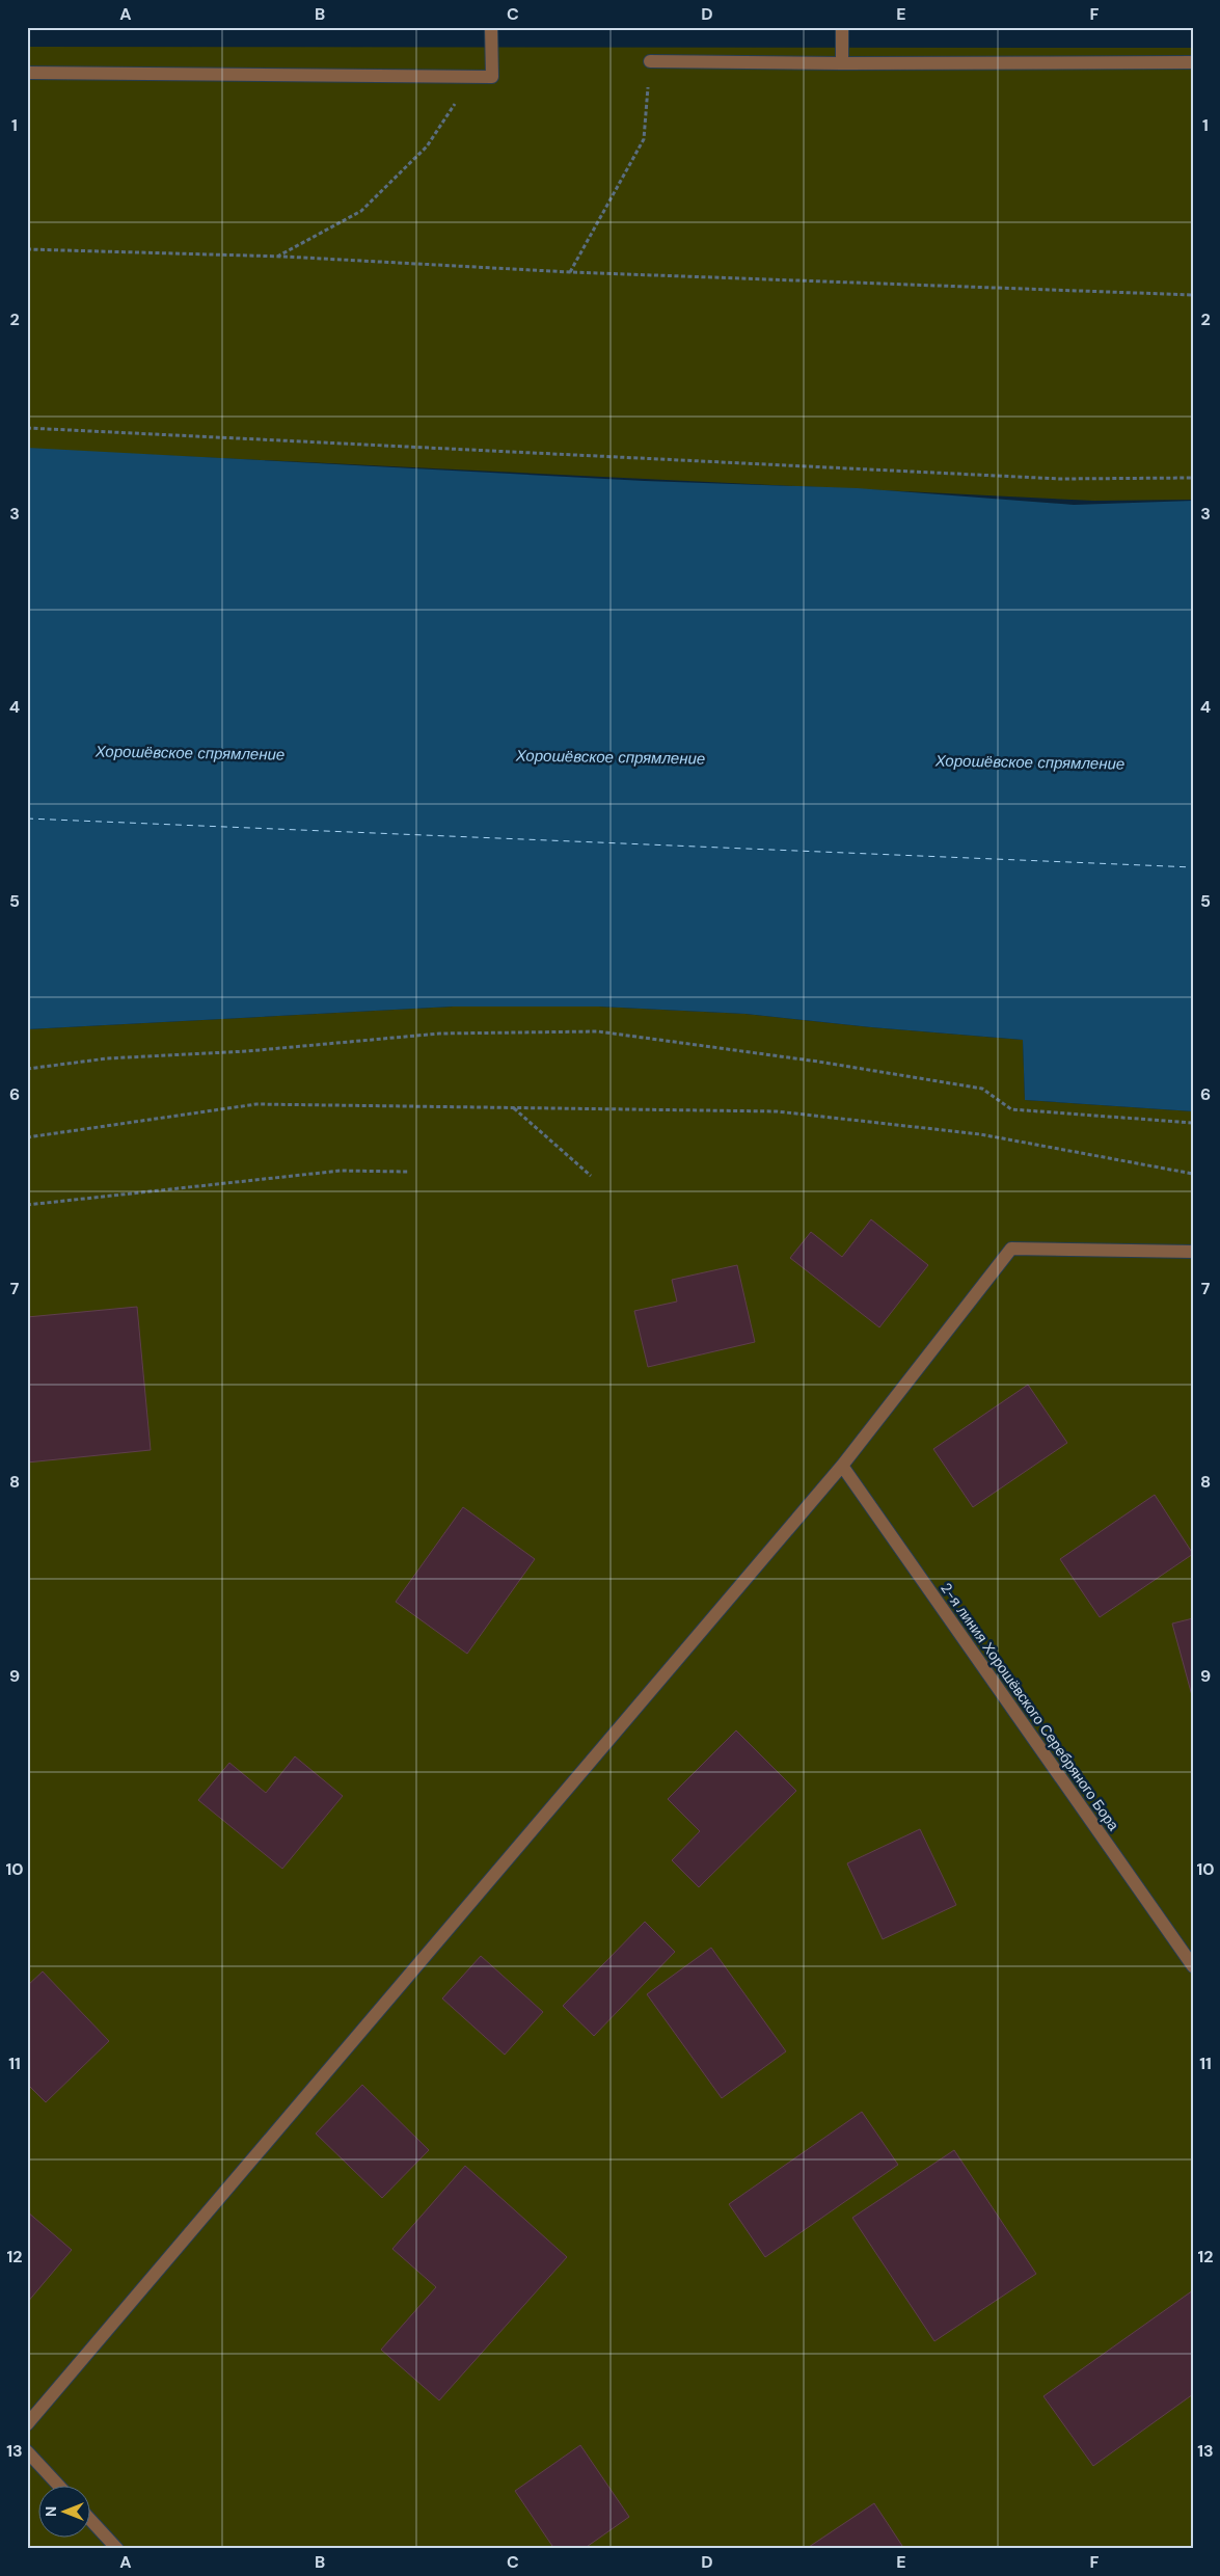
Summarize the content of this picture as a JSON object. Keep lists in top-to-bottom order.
{
  "streets": {
    "street": ["2-я линия Хорошёвского Серебряного Бора"]
  },
  "water": ["Хорошёвское спрямление"],
  "north": "left",
  "grid": {
    "columns": [
      "A",
      "B",
      "C",
      "D",
      "E",
      "F"
    ],
    "rows": [
      "1",
      "2",
      "3",
      "4",
      "5",
      "6",
      "7",
      "8",
      "9",
      "10",
      "11",
      "12",
      "13"
    ]
  }
}
